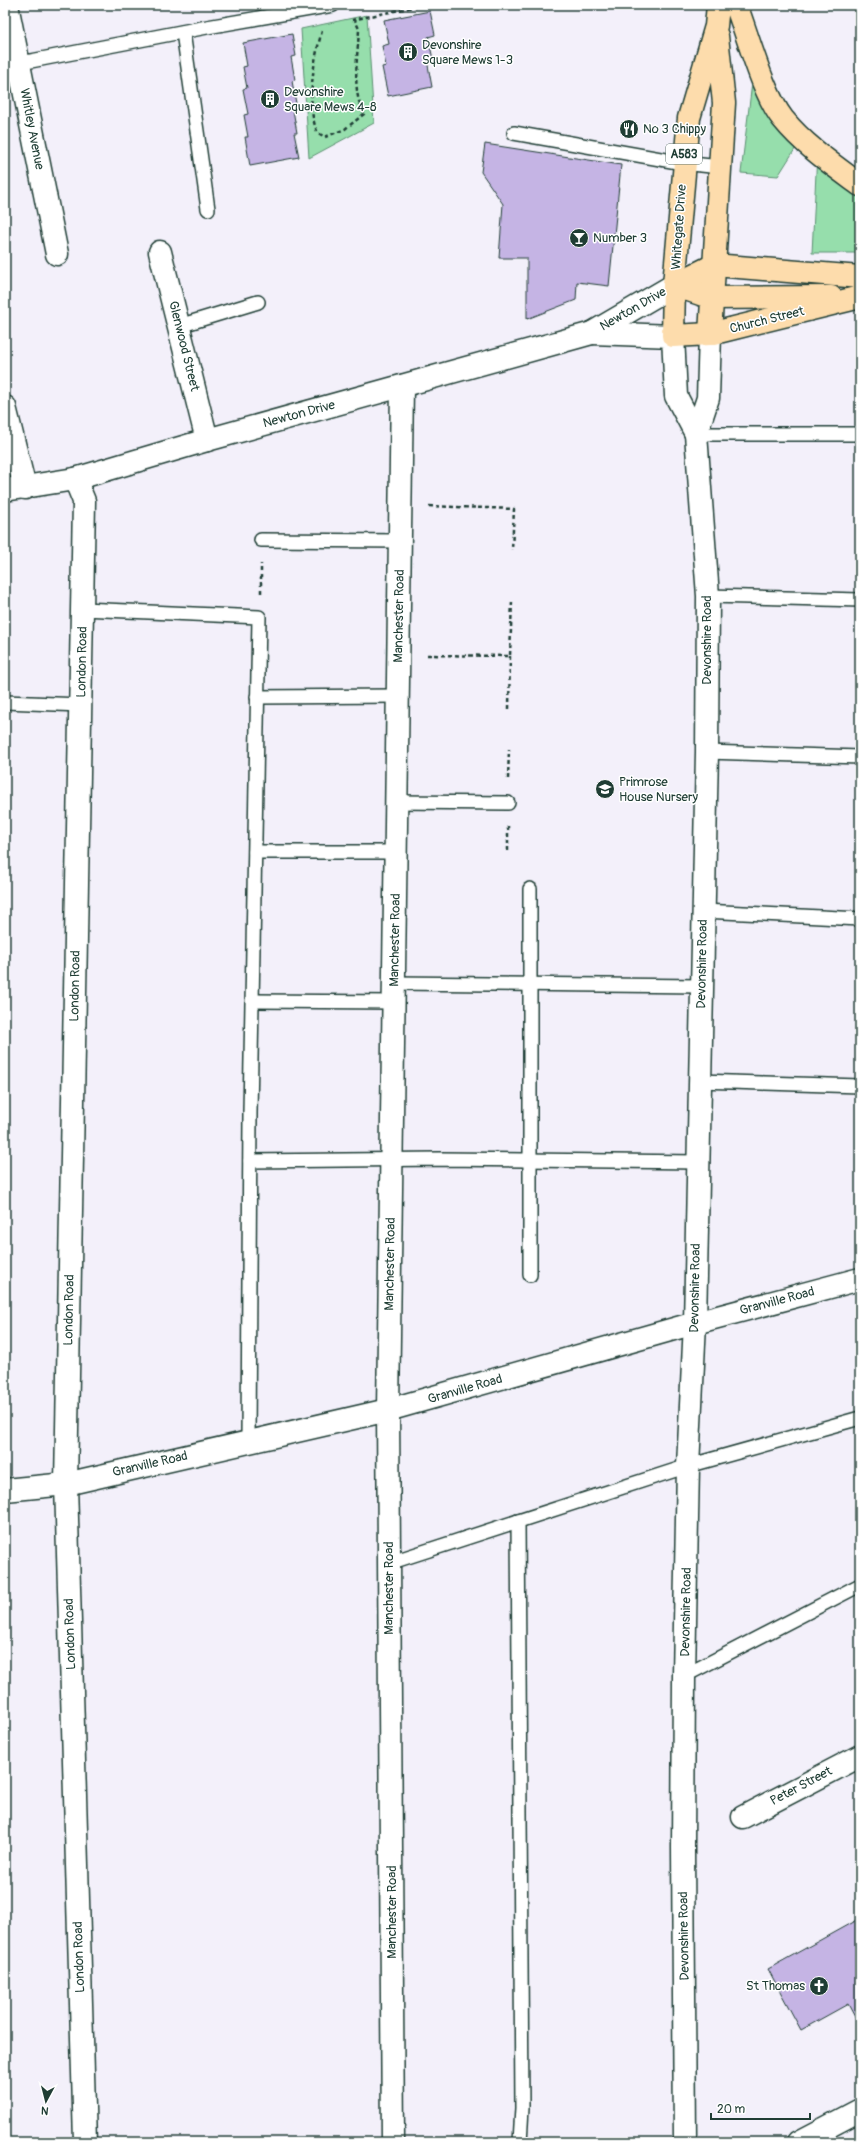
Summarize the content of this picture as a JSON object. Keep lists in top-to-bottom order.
{
  "streets": {
    "main road": ["A583", "Whitegate Drive", "Church Street"],
    "street": [
      "Whitley Avenue",
      "Newton Drive",
      "Glenwood Street",
      "Manchester Road",
      "Devonshire Road",
      "London Road",
      "Granville Road",
      "Peter Street"
    ]
  },
  "crossings": [
    ["Whitegate Drive", "Newton Drive"],
    ["Whitegate Drive", "Church Street"],
    ["Whitegate Drive", "Devonshire Road"],
    ["Newton Drive", "Church Street"],
    ["Newton Drive", "Glenwood Street"],
    ["Newton Drive", "Manchester Road"],
    ["Newton Drive", "Devonshire Road"],
    ["Newton Drive", "London Road"],
    ["Church Street", "Devonshire Road"],
    ["Manchester Road", "Granville Road"],
    ["Devonshire Road", "Granville Road"],
    ["London Road", "Granville Road"]
  ],
  "places": {
    "building": ["Devonshire Square Mews 1-3", "Devonshire Square Mews 4-8"],
    "restaurant": ["No 3 Chippy"],
    "bar": ["Number 3"],
    "school or university": ["Primrose House Nursery"],
    "church": ["St Thomas"]
  },
  "scale_bar": "20 m",
  "north": "bottom"
}
